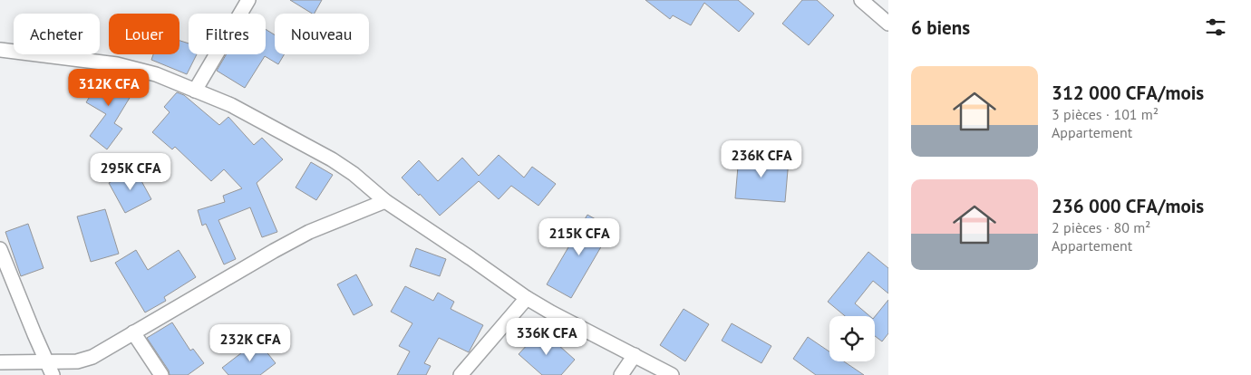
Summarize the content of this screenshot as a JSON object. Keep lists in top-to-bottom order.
{
  "page": {
    "heading": "6 biens",
    "chip": [
      "Acheter",
      "Louer",
      "Filtres",
      "Nouveau"
    ],
    "list": [
      {
        "name": "312 000 CFA/mois",
        "note": "3 pièces · 101 m² · Appartement"
      },
      {
        "name": "236 000 CFA/mois",
        "note": "2 pièces · 80 m² · Appartement"
      }
    ],
    "price": [
      "312K CFA",
      "236K CFA",
      "295K CFA",
      "215K CFA",
      "336K CFA",
      "232K CFA"
    ]
  }
}
